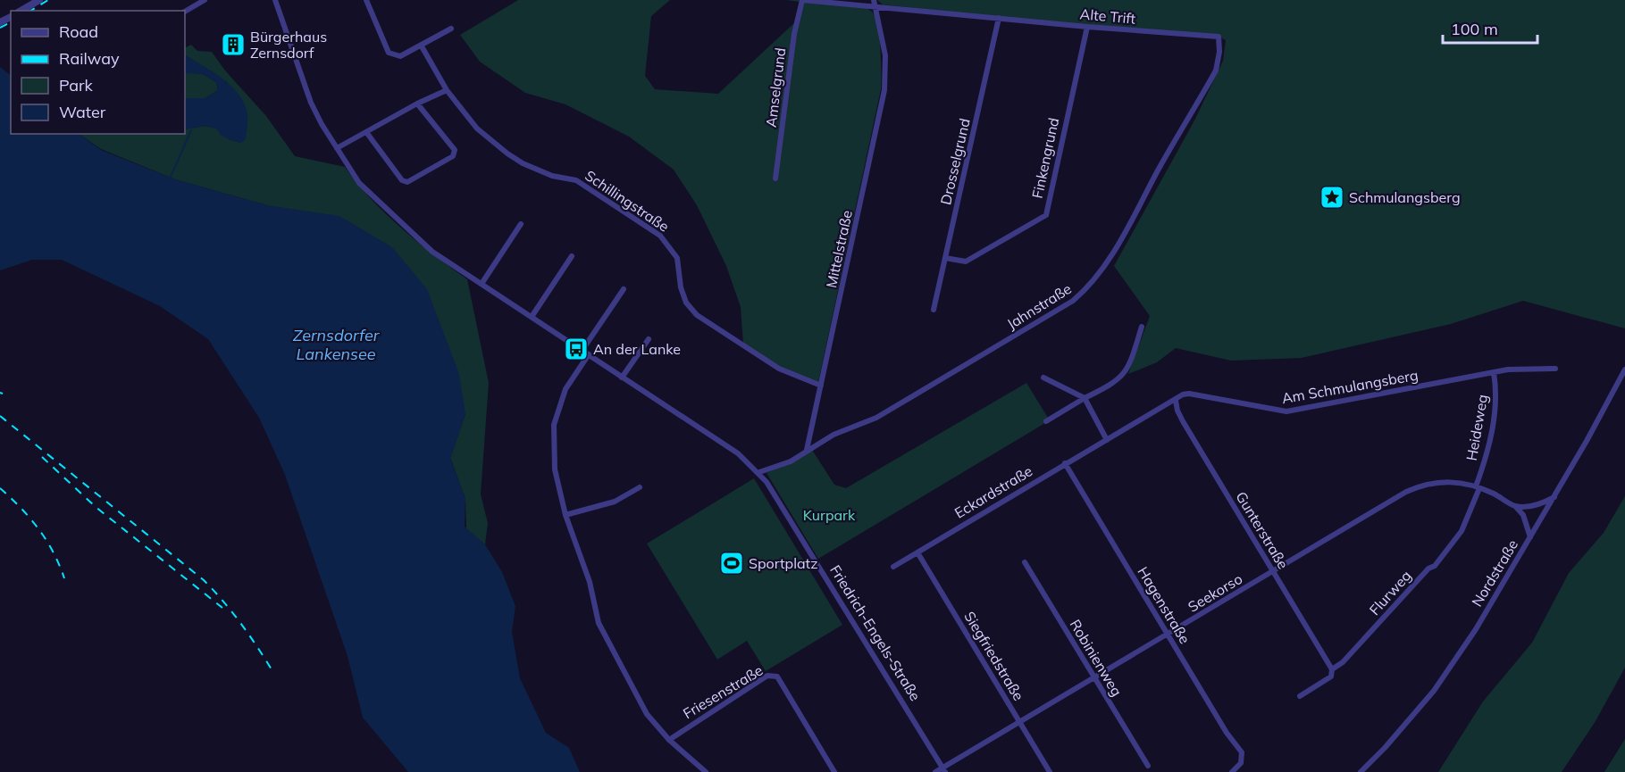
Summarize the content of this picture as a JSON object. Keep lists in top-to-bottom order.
{
  "streets": {
    "street": [
      "Alte Trift",
      "Amselgrund",
      "Finkengrund",
      "Drosselgrund",
      "Schillingstraße",
      "Mittelstraße",
      "Jahnstraße",
      "Am Schmulangsberg",
      "Heideweg",
      "Eckardstraße",
      "Gunterstraße",
      "Nordstraße",
      "Seekorso",
      "Flurweg",
      "Hagenstraße",
      "Friedrich-Engels-Straße",
      "Siegfriedstraße",
      "Robinienweg",
      "Friesenstraße"
    ]
  },
  "crossings": [
    ["Alte Trift", "Amselgrund"],
    ["Alte Trift", "Finkengrund"],
    ["Alte Trift", "Drosselgrund"],
    ["Alte Trift", "Mittelstraße"],
    ["Alte Trift", "Jahnstraße"],
    ["Finkengrund", "Drosselgrund"],
    ["Schillingstraße", "Mittelstraße"],
    ["Mittelstraße", "Jahnstraße"],
    ["Am Schmulangsberg", "Heideweg"],
    ["Am Schmulangsberg", "Eckardstraße"],
    ["Am Schmulangsberg", "Gunterstraße"],
    ["Heideweg", "Seekorso"],
    ["Heideweg", "Flurweg"],
    ["Eckardstraße", "Hagenstraße"],
    ["Eckardstraße", "Siegfriedstraße"],
    ["Gunterstraße", "Seekorso"],
    ["Gunterstraße", "Flurweg"],
    ["Seekorso", "Flurweg"],
    ["Seekorso", "Hagenstraße"],
    ["Seekorso", "Friedrich-Engels-Straße"],
    ["Seekorso", "Siegfriedstraße"],
    ["Seekorso", "Robinienweg"]
  ],
  "water": ["Zernsdorfer Lankensee"],
  "parks": ["Kurpark"],
  "places": {
    "building": ["Bürgerhaus Zernsdorf"],
    "place": ["Schmulangsberg"],
    "bus stop": ["An der Lanke"],
    "sports": ["Sportplatz"]
  },
  "legend": [
    "Road",
    "Railway",
    "Park",
    "Water"
  ],
  "scale_bar": "100 m"
}
